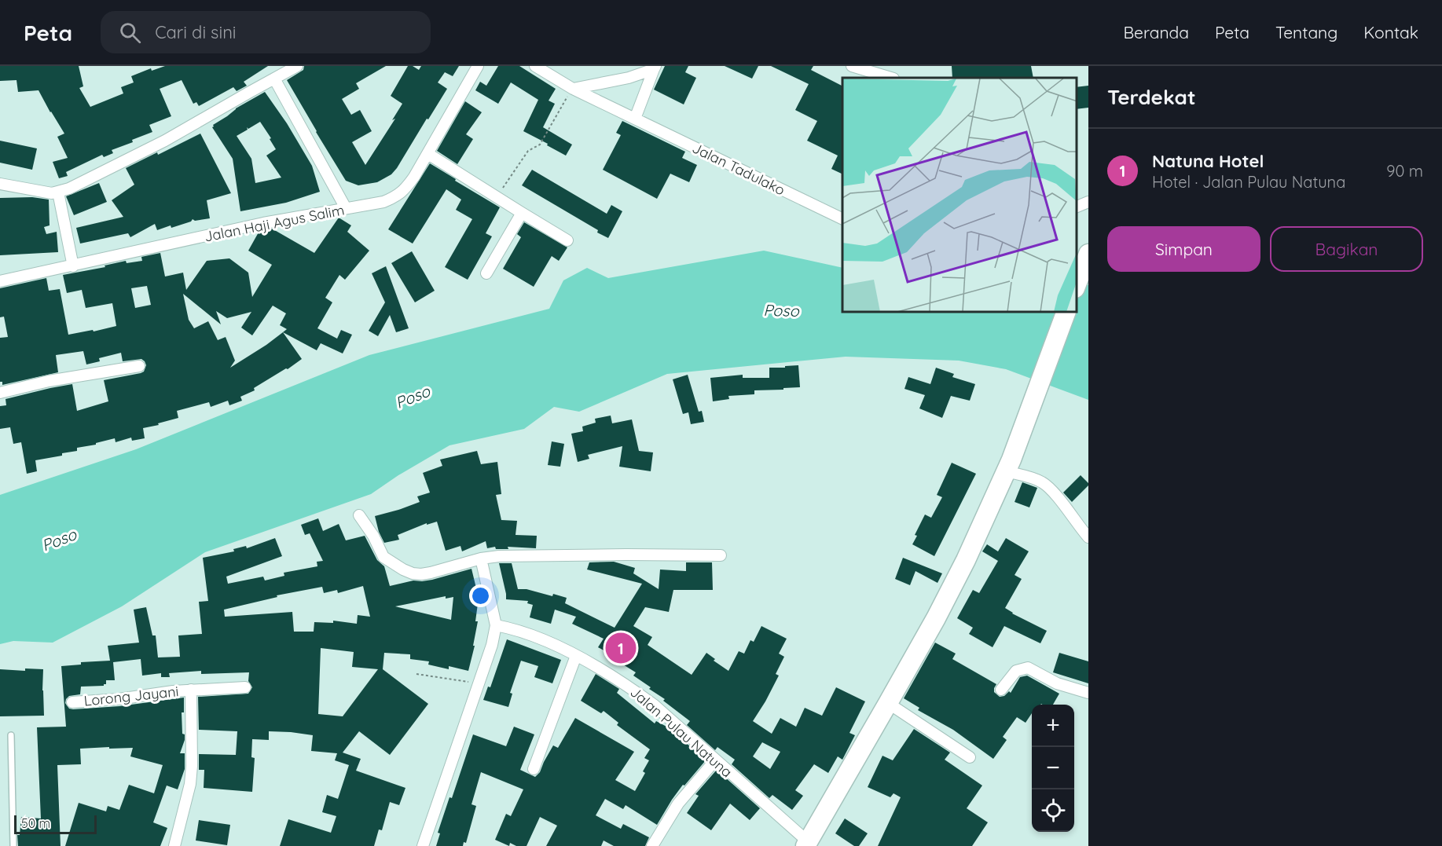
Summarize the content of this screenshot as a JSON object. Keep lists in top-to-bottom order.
{
  "streets": {
    "street": [
      "Jalan Tadulako",
      "Jalan Haji Agus Salim",
      "Lorong Jayani",
      "Jalan Pulau Natuna"
    ]
  },
  "water": ["Poso"],
  "scale_bar": "50 m",
  "page": {
    "header": "Peta",
    "search": "Cari di sini",
    "nav": [
      "Beranda",
      "Peta",
      "Tentang",
      "Kontak"
    ],
    "heading": "Terdekat",
    "list": [
      {
        "mark": "1",
        "name": "Natuna Hotel",
        "note": "Hotel · Jalan Pulau Natuna",
        "value": "90 m"
      }
    ],
    "buttons": ["Simpan", "Bagikan"],
    "pins": "1",
    "map_buttons": ["+", "−"],
    "scale": "50 m"
  }
}
